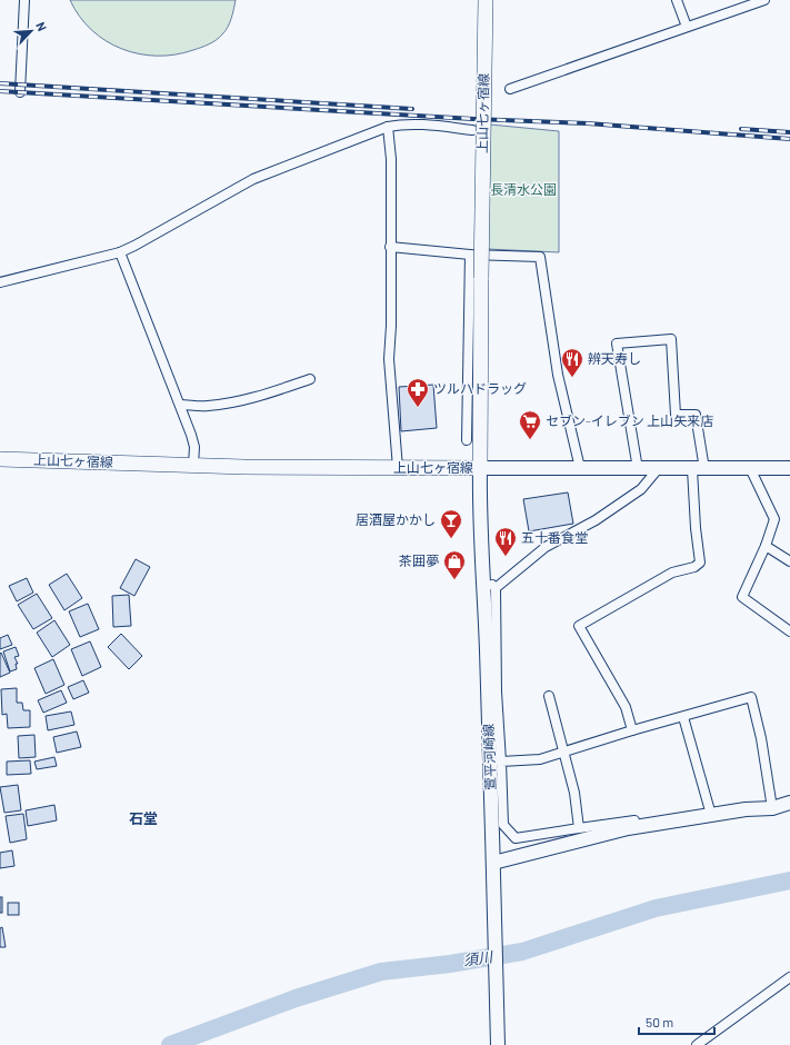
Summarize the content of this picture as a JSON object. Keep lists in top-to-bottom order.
{
  "streets": {
    "main road": ["上山七ヶ宿線"],
    "street": ["萱平河崎線"]
  },
  "crossings": [
    ["上山七ヶ宿線", "萱平河崎線"]
  ],
  "districts": ["石堂"],
  "water": ["須川"],
  "parks": ["長清水公園"],
  "places": {
    "restaurant": ["辨天寿し", "五十番食堂"],
    "pharmacy": ["ツルハドラッグ"],
    "supermarket": ["セブン-イレブン 上山矢来店"],
    "bar": ["居酒屋かかし"],
    "shop": ["茶囲夢"]
  },
  "scale_bar": "50 m",
  "north": "top right"
}
